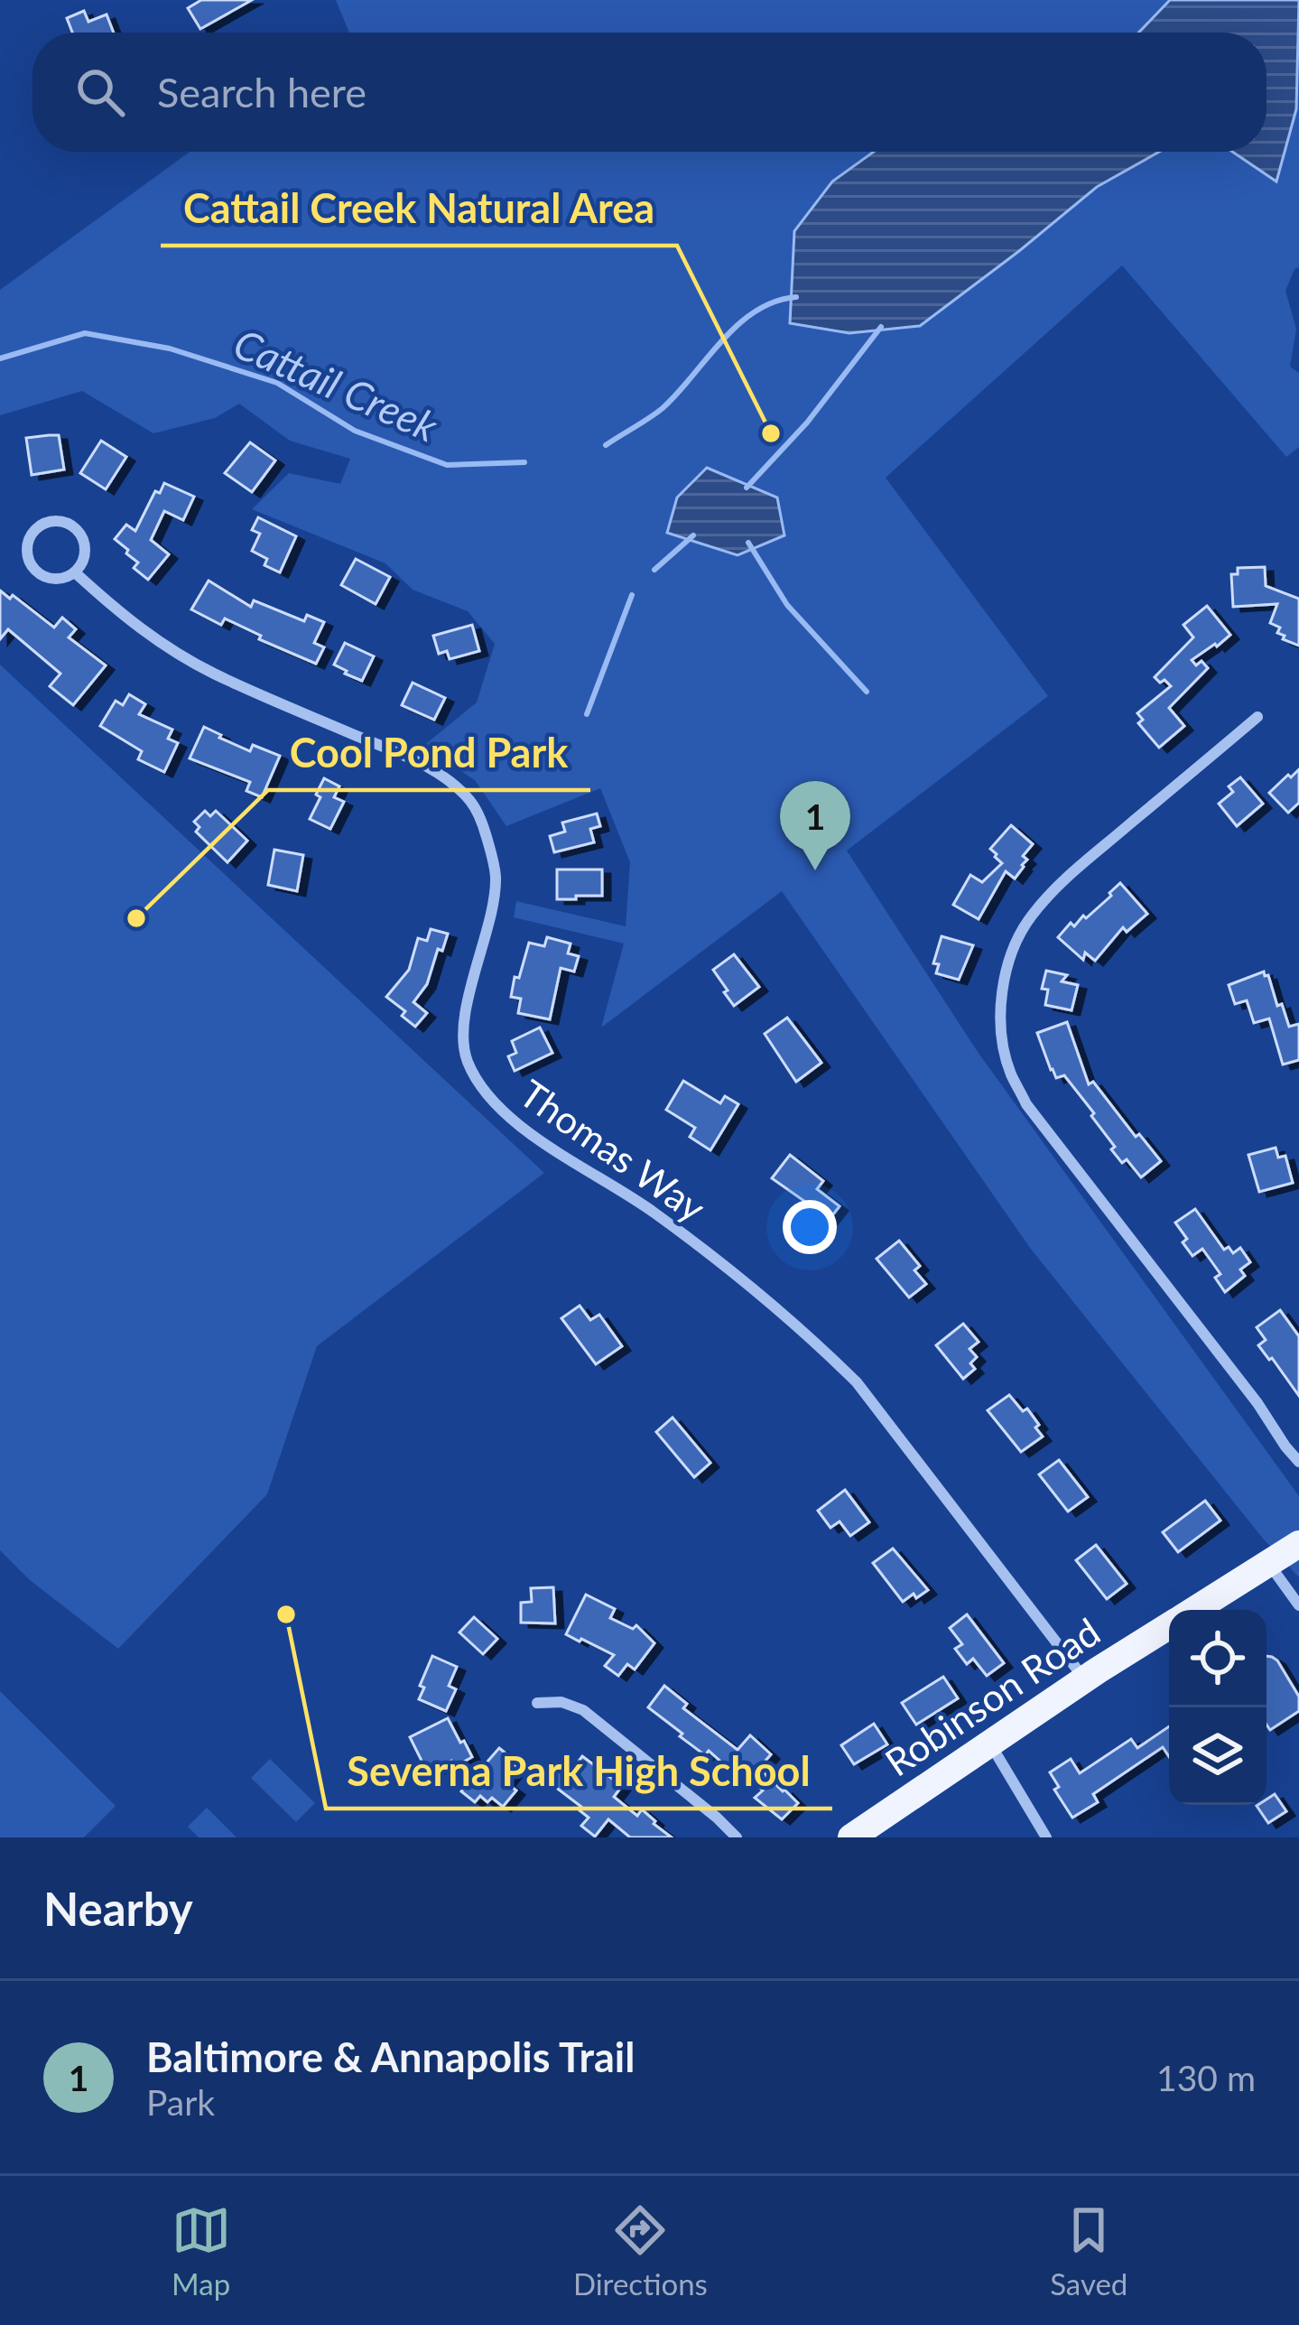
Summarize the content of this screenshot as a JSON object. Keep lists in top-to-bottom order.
{
  "streets": {
    "main road": ["Robinson Road"],
    "street": ["Thomas Way"]
  },
  "crossings": [
    ["Thomas Way", "Robinson Road"]
  ],
  "water": ["Cattail Creek"],
  "places": ["Cattail Creek Natural Area", "Cool Pond Park", "Severna Park High School"],
  "page": {
    "search": "Search here",
    "pins": "1",
    "heading": "Nearby",
    "list": [
      {
        "mark": "1",
        "name": "Baltimore & Annapolis Trail",
        "note": "Park",
        "value": "130 m"
      }
    ],
    "nav": ["Map", "Directions", "Saved"]
  }
}
